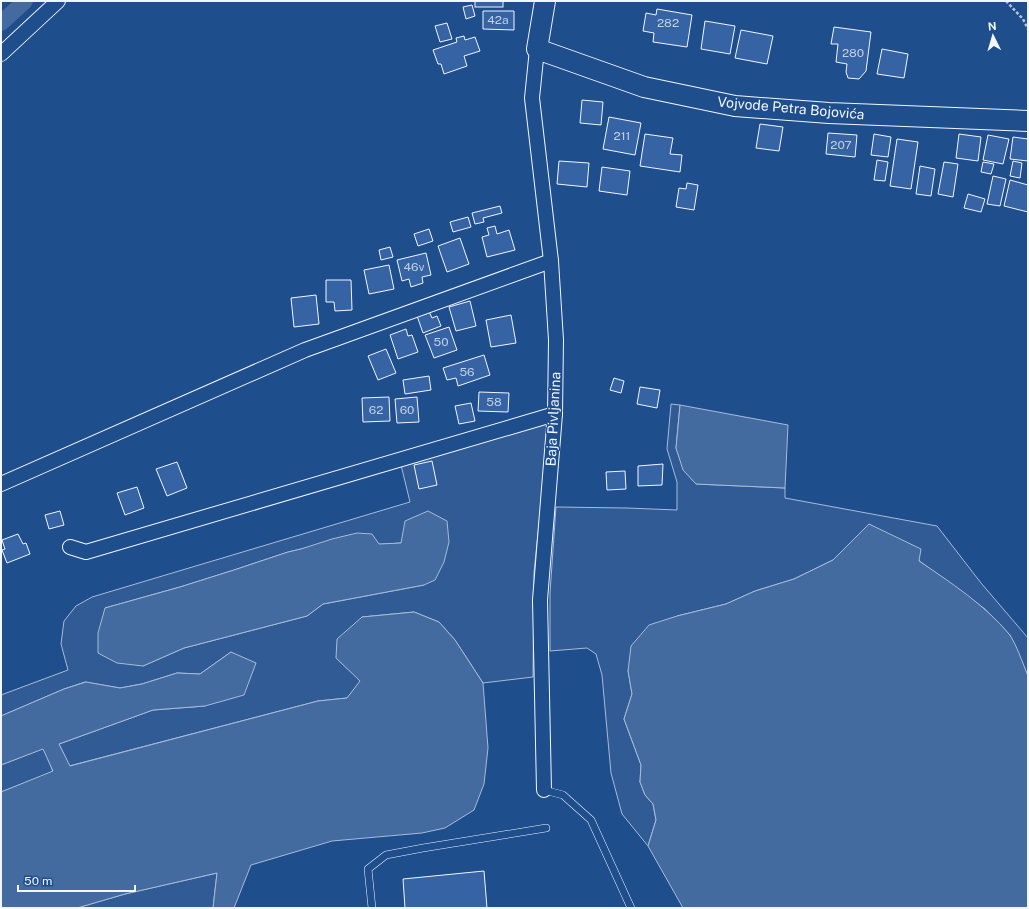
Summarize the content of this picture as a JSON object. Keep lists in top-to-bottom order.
{
  "streets": {
    "street": ["Vojvode Petra Bojovića", "Baja Pivljanina"]
  },
  "crossings": [
    ["Vojvode Petra Bojovića", "Baja Pivljanina"]
  ],
  "house_numbers": [
    "42a",
    "282",
    "280",
    "211",
    "207",
    "46v",
    "50",
    "56",
    "58",
    "62",
    "60"
  ],
  "scale_bar": "50 m",
  "north": "top"
}
